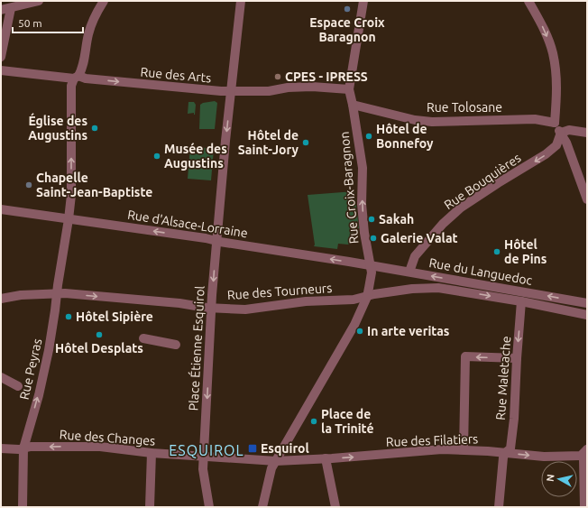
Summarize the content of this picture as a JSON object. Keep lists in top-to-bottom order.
{
  "streets": {
    "street": [
      "Rue des Arts",
      "Rue Tolosane",
      "Rue Bouquières",
      "Rue Croix-Baragnon",
      "Rue d'Alsace-Lorraine",
      "Rue du Languedoc",
      "Rue des Tourneurs",
      "Place Étienne Esquirol",
      "Rue Peyras",
      "Rue Maletache",
      "Rue des Changes",
      "Rue des Filatiers"
    ]
  },
  "crossings": [
    ["Rue des Arts", "Rue Croix-Baragnon"],
    ["Rue des Arts", "Place Étienne Esquirol"],
    ["Rue des Arts", "Rue Peyras"],
    ["Rue Tolosane", "Rue Croix-Baragnon"],
    ["Rue Bouquières", "Rue du Languedoc"],
    ["Rue Croix-Baragnon", "Rue d'Alsace-Lorraine"],
    ["Rue Croix-Baragnon", "Rue du Languedoc"],
    ["Rue Croix-Baragnon", "Rue des Tourneurs"],
    ["Rue Croix-Baragnon", "Rue des Changes"],
    ["Rue Croix-Baragnon", "Rue des Filatiers"],
    ["Rue d'Alsace-Lorraine", "Rue du Languedoc"],
    ["Rue d'Alsace-Lorraine", "Place Étienne Esquirol"],
    ["Rue d'Alsace-Lorraine", "Rue Peyras"],
    ["Rue du Languedoc", "Rue des Tourneurs"],
    ["Rue du Languedoc", "Rue Maletache"],
    ["Rue des Tourneurs", "Place Étienne Esquirol"],
    ["Rue des Tourneurs", "Rue Peyras"],
    ["Place Étienne Esquirol", "Rue des Changes"],
    ["Rue Peyras", "Rue des Changes"],
    ["Rue Maletache", "Rue des Filatiers"],
    ["Rue des Changes", "Rue des Filatiers"]
  ],
  "one_way": [
    "Rue des Arts",
    "Rue Bouquières",
    "Rue d'Alsace-Lorraine",
    "Rue des Tourneurs",
    "Place Étienne Esquirol",
    "Rue Peyras",
    "Rue des Changes",
    "Rue des Filatiers"
  ],
  "districts": ["ESQUIROL"],
  "places": {
    "other": [
      "Espace Croix Baragnon",
      "CPES - IPRESS",
      "Église des Augustins",
      "Hôtel de Bonnefoy",
      "Hôtel de Saint-Jory",
      "Musée des Augustins",
      "Chapelle Saint-Jean-Baptiste",
      "Sakah",
      "Galerie Valat",
      "Hôtel de Pins",
      "Hôtel Sipière",
      "In arte veritas",
      "Hôtel Desplats",
      "Place de la Trinité"
    ],
    "transit": ["Esquirol"]
  },
  "scale_bar": "50 m",
  "north": "left"
}
